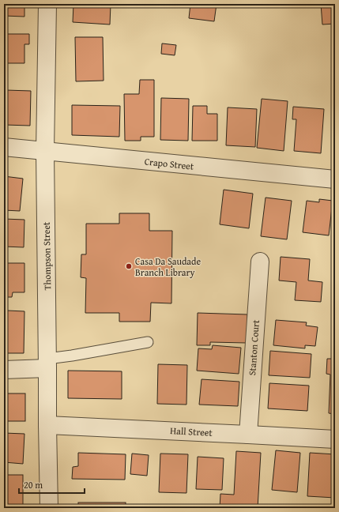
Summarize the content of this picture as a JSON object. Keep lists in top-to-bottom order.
{
  "streets": {
    "street": [
      "Crapo Street",
      "Thompson Street",
      "Stanton Court",
      "Hall Street"
    ]
  },
  "crossings": [
    ["Crapo Street", "Thompson Street"],
    ["Thompson Street", "Hall Street"],
    ["Stanton Court", "Hall Street"]
  ],
  "places": ["Casa Da Saudade Branch Library"],
  "scale_bar": "20 m"
}
